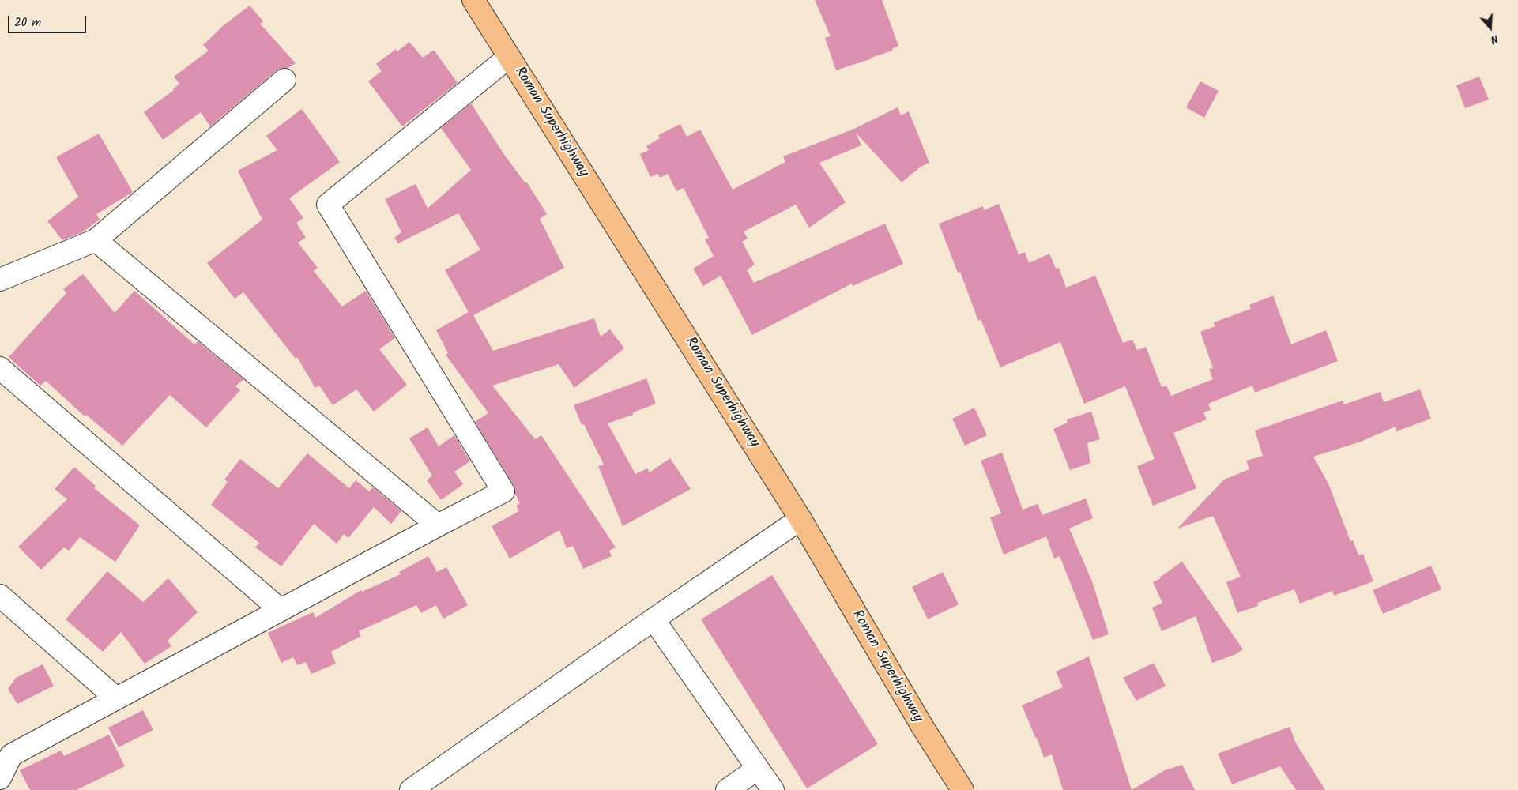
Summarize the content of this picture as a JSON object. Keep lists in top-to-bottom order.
{
  "streets": {
    "main road": ["Roman Superhighway"]
  },
  "scale_bar": "20 m",
  "north": "bottom"
}
